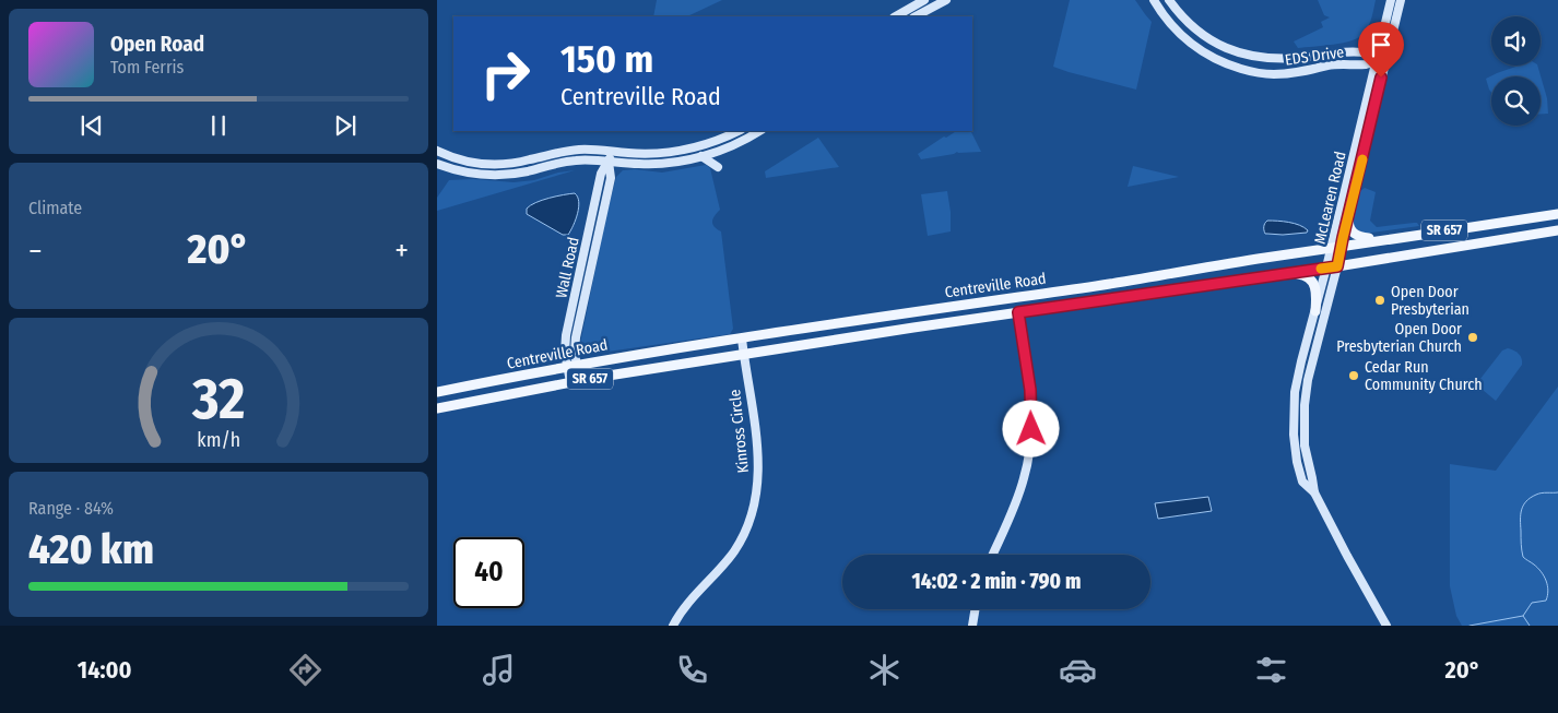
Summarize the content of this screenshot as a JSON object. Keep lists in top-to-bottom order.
{
  "streets": {
    "main road": [
      "EDS Drive",
      "McLearen Road",
      "SR 657",
      "Wall Road",
      "Centreville Road",
      "Kinross Circle"
    ]
  },
  "crossings": [
    ["EDS Drive", "McLearen Road"],
    ["McLearen Road", "Centreville Road"],
    ["Wall Road", "Centreville Road"],
    ["Centreville Road", "Kinross Circle"]
  ],
  "places": ["Open Door Presbyterian", "Open Door Presbyterian Church", "Cedar Run Community Church"],
  "page": {
    "turn": ["150 m", "Centreville Road"],
    "song": ["Open Road", "Tom Ferris"],
    "tile": [
      "Climate",
      ["Range · 84%", "420 km"]
    ],
    "heat": ["−", "20°", "+"],
    "limit": "40",
    "trip": "14:02 · 2 min · 790 m",
    "tabs": ["14:00", "20°"],
    "gauge": ["32", "km/h"]
  }
}
